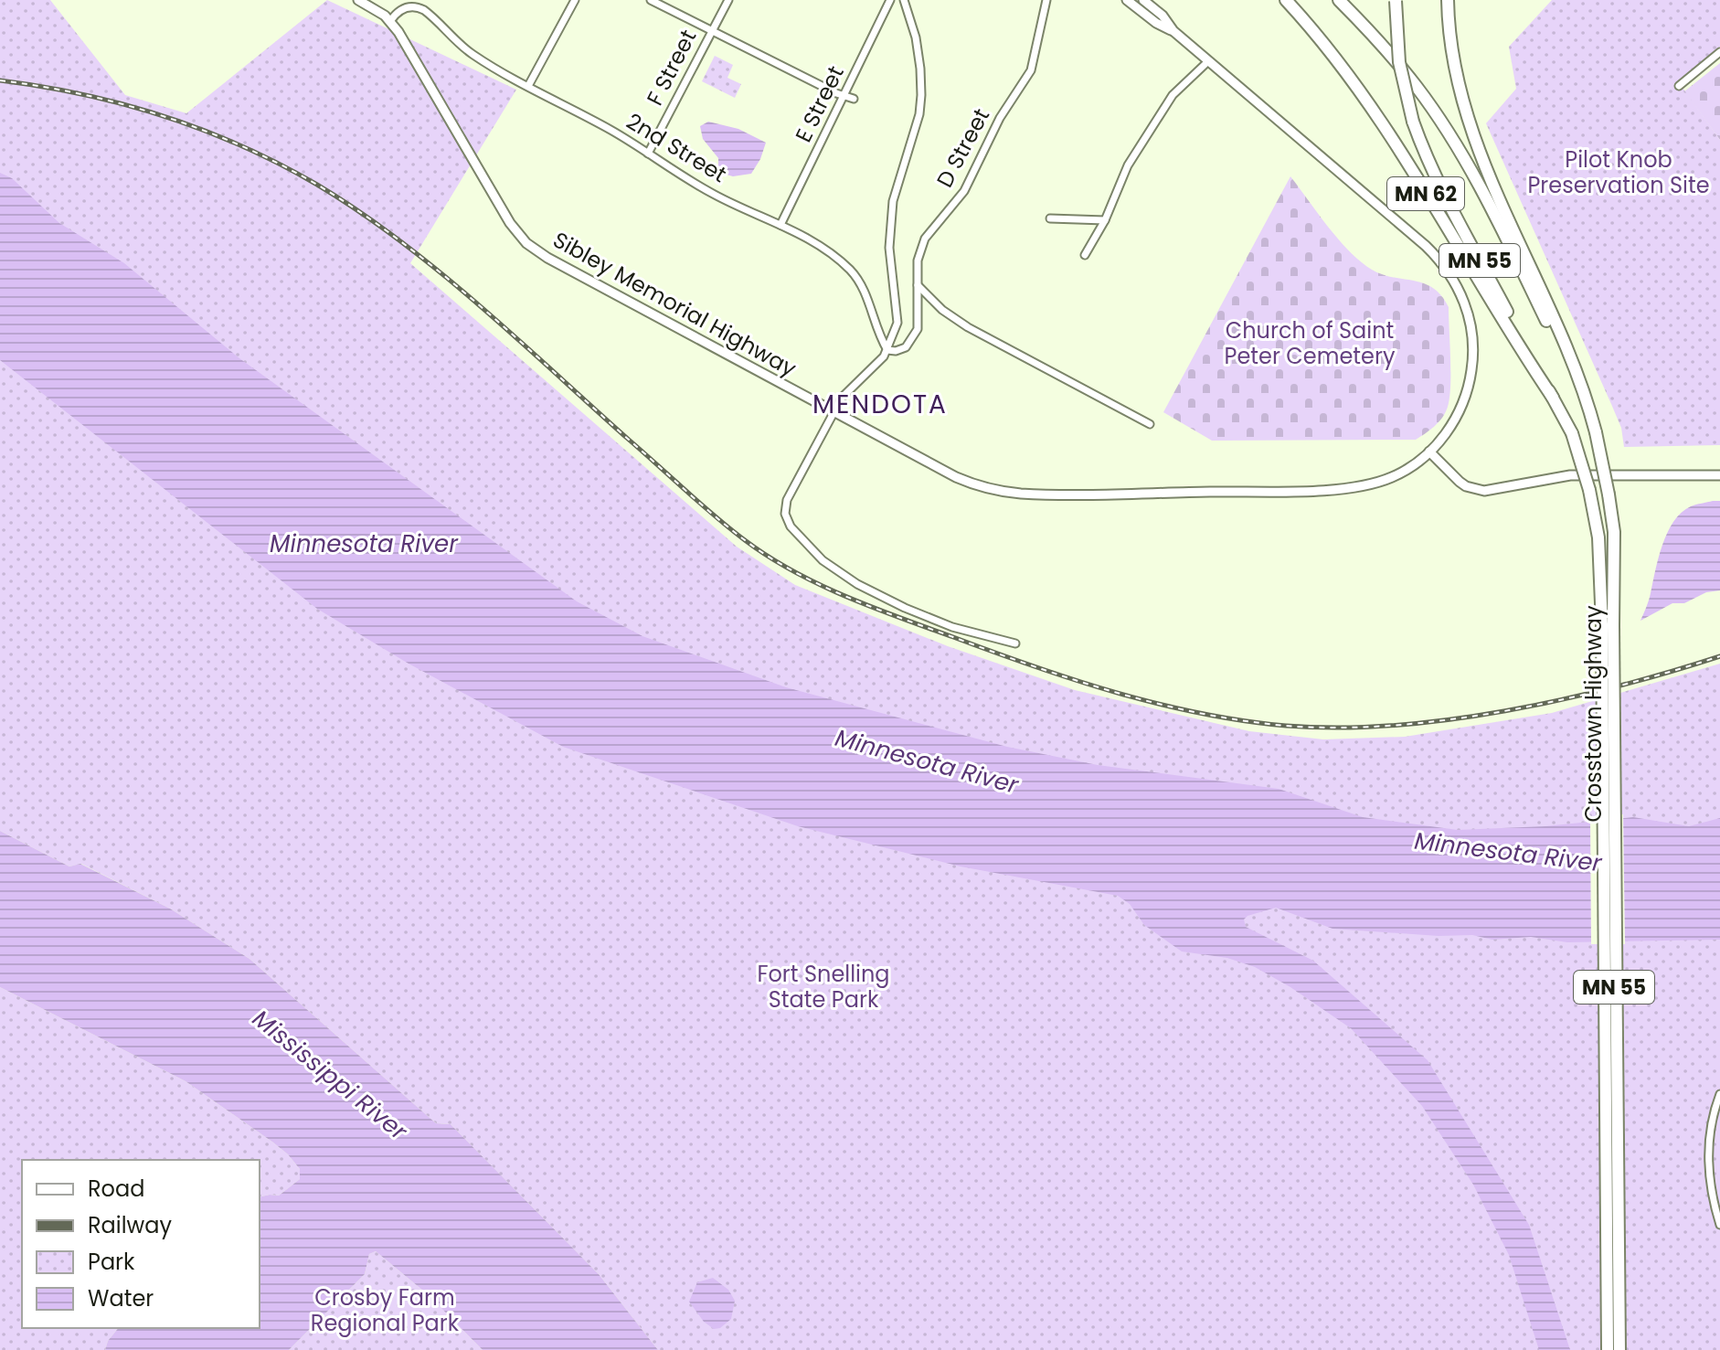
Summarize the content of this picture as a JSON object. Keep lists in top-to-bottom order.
{
  "streets": {
    "highway": ["MN 62", "MN 55", "Crosstown Highway"],
    "main road": ["Sibley Memorial Highway"],
    "street": [
      "F Street",
      "E Street",
      "2nd Street",
      "D Street"
    ]
  },
  "crossings": [
    ["F Street", "2nd Street"],
    ["E Street", "2nd Street"],
    ["2nd Street", "D Street"],
    ["2nd Street", "Sibley Memorial Highway"],
    ["D Street", "Sibley Memorial Highway"],
    ["MN 62", "MN 55"],
    ["MN 62", "Crosstown Highway"],
    ["MN 55", "Crosstown Highway"]
  ],
  "districts": ["MENDOTA"],
  "water": ["Minnesota River", "Mississippi River"],
  "parks": [
    "Pilot Knob Preservation Site",
    "Church of Saint Peter Cemetery",
    "Fort Snelling State Park",
    "Crosby Farm Regional Park"
  ],
  "legend": [
    "Road",
    "Railway",
    "Park",
    "Water"
  ]
}
